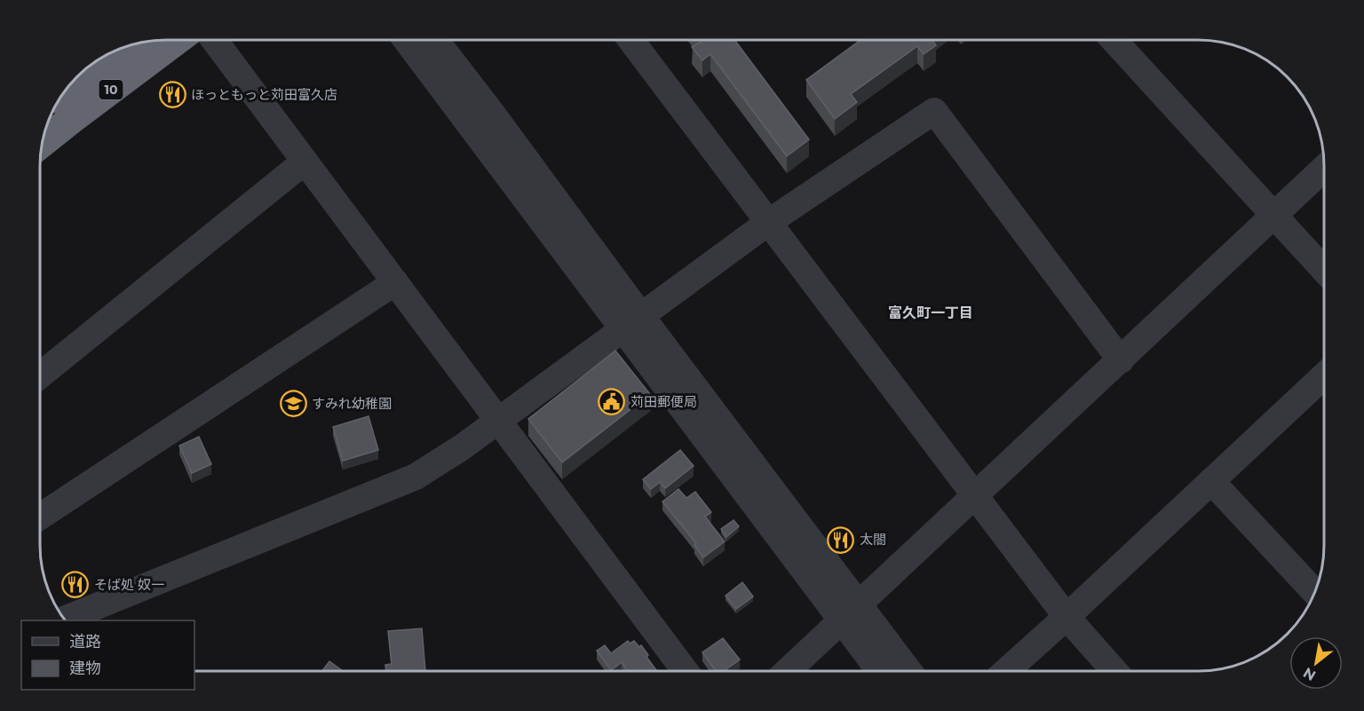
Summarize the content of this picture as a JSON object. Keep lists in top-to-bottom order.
{
  "streets": {
    "highway": ["10"]
  },
  "districts": ["富久町一丁目"],
  "places": {
    "restaurant": ["ほっともっと苅田富久店", "太閤", "そば処 奴一"],
    "public building": ["苅田郵便局"],
    "school or university": ["すみれ幼稚園"]
  },
  "legend": ["道路", "建物"],
  "north": "bottom left"
}
